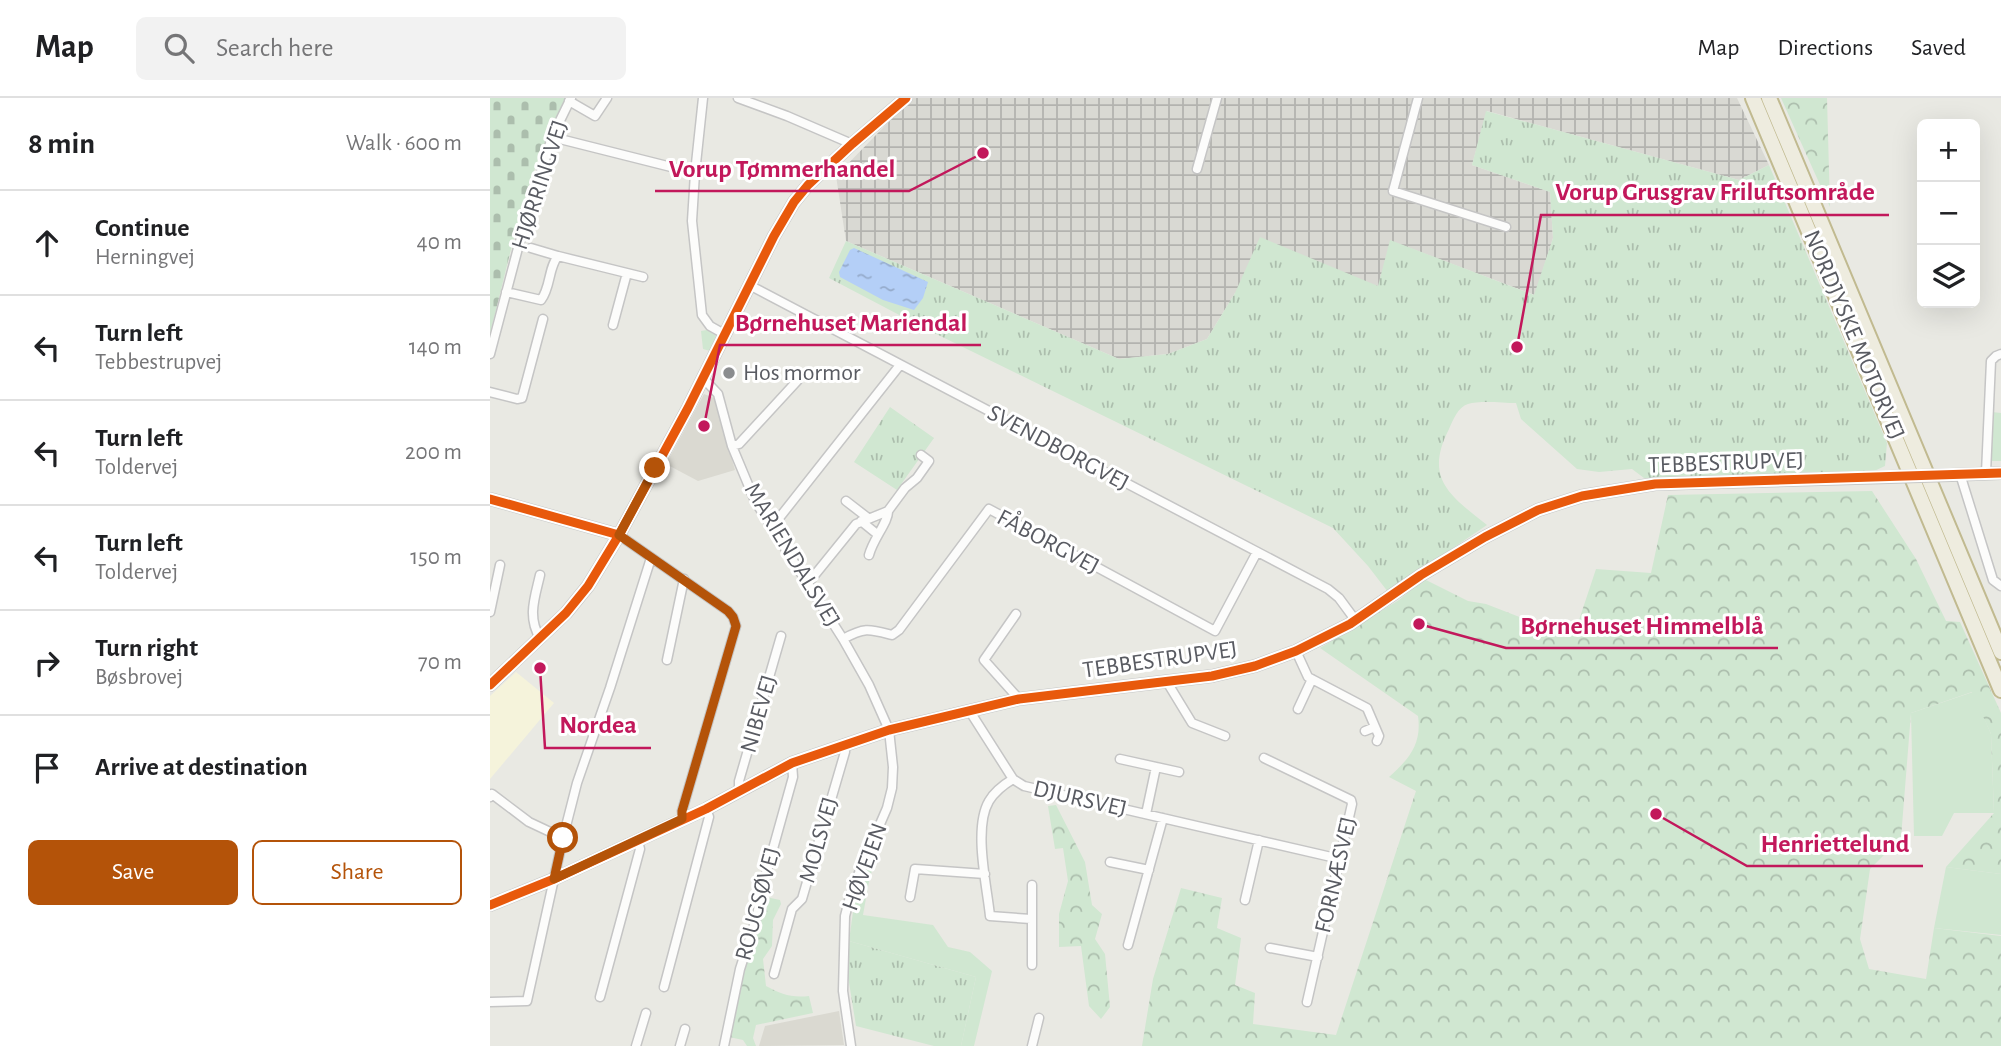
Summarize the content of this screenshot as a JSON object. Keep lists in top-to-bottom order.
{
  "streets": {
    "highway": ["NORDJYSKE MOTORVEJ"],
    "street": [
      "HJØRRINGVEJ",
      "SVENDBORGVEJ",
      "TEBBESTRUPVEJ",
      "FÅBORGVEJ",
      "MARIENDALSVEJ",
      "NIBEVEJ",
      "DJURSVEJ",
      "MOLSVEJ",
      "HØVEJEN",
      "FORNÆSVEJ",
      "ROUGSØVEJ"
    ]
  },
  "crossings": [
    ["SVENDBORGVEJ", "TEBBESTRUPVEJ"],
    ["SVENDBORGVEJ", "FÅBORGVEJ"],
    ["TEBBESTRUPVEJ", "MARIENDALSVEJ"],
    ["TEBBESTRUPVEJ", "NIBEVEJ"],
    ["TEBBESTRUPVEJ", "DJURSVEJ"],
    ["TEBBESTRUPVEJ", "MOLSVEJ"],
    ["TEBBESTRUPVEJ", "HØVEJEN"],
    ["TEBBESTRUPVEJ", "ROUGSØVEJ"],
    ["FÅBORGVEJ", "MARIENDALSVEJ"],
    ["MARIENDALSVEJ", "HØVEJEN"],
    ["DJURSVEJ", "FORNÆSVEJ"]
  ],
  "places": [
    "Vorup Tømmerhandel",
    "Vorup Grusgrav Friluftsområde",
    "Hos mormor",
    "Børnehuset Mariendal",
    "Børnehuset Himmelblå",
    "Nordea",
    "Henriettelund"
  ],
  "page": {
    "header": "Map",
    "search": "Search here",
    "nav": ["Map", "Directions", "Saved"],
    "heading": ["8 min", "Walk · 600 m"],
    "map_buttons": ["+", "−"],
    "list": [
      ["Continue", "Herningvej", "40 m"],
      ["Turn left", "Tebbestrupvej", "140 m"],
      ["Turn left", "Toldervej", "200 m"],
      ["Turn left", "Toldervej", "150 m"],
      ["Turn right", "Bøsbrovej", "70 m"],
      "Arrive at destination"
    ],
    "buttons": ["Save", "Share"]
  }
}
